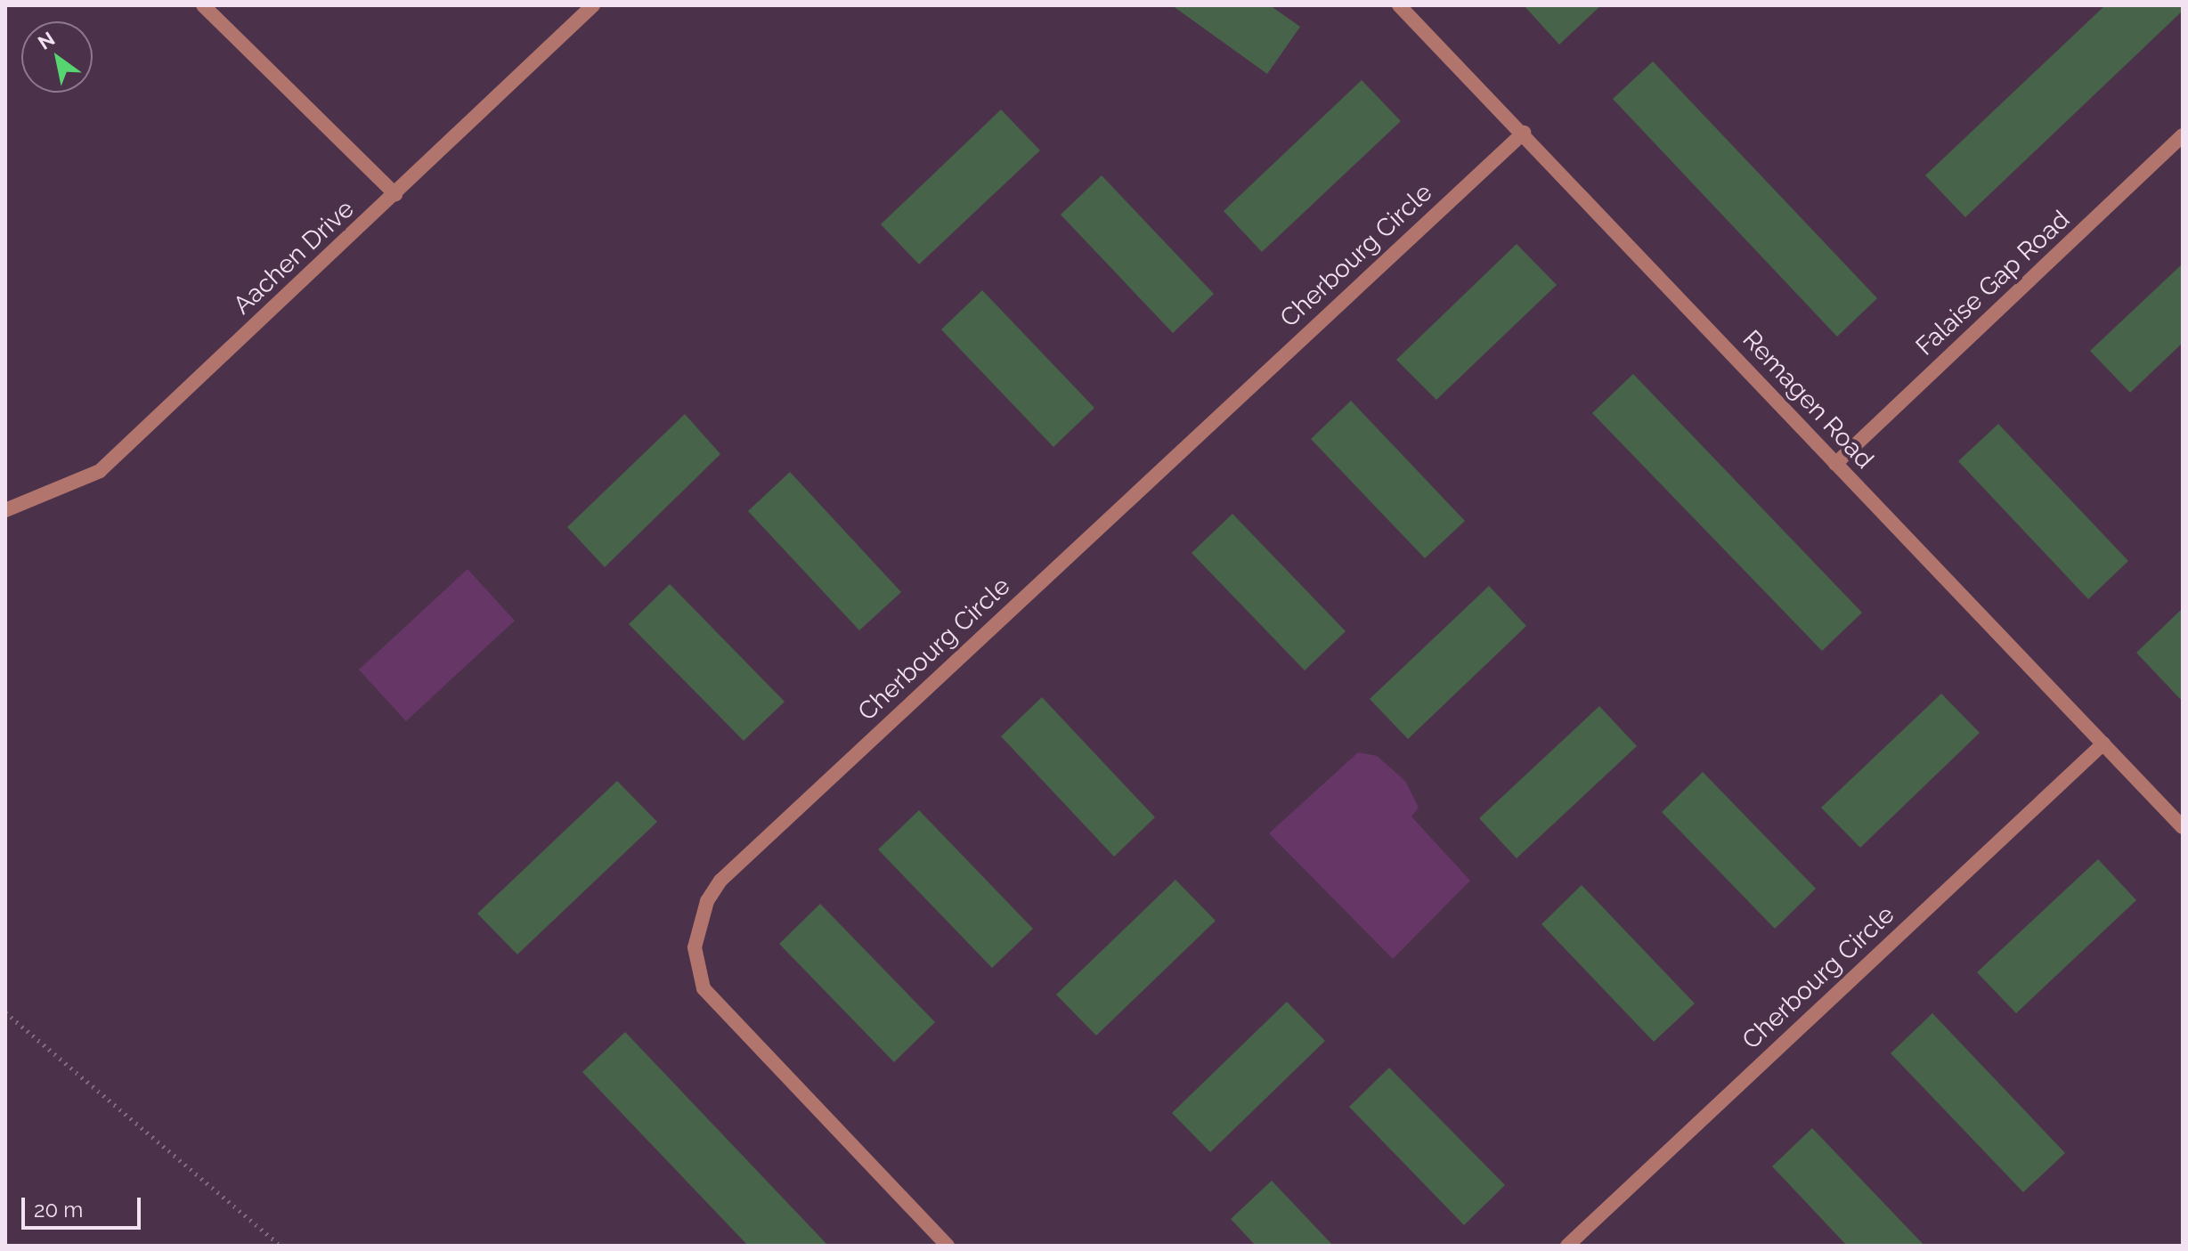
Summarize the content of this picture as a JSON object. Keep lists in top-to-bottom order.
{
  "streets": {
    "street": [
      "Cherbourg Circle",
      "Aachen Drive",
      "Falaise Gap Road",
      "Remagen Road"
    ]
  },
  "crossings": [
    ["Cherbourg Circle", "Remagen Road"],
    ["Falaise Gap Road", "Remagen Road"]
  ],
  "scale_bar": "20 m",
  "north": "top left"
}
